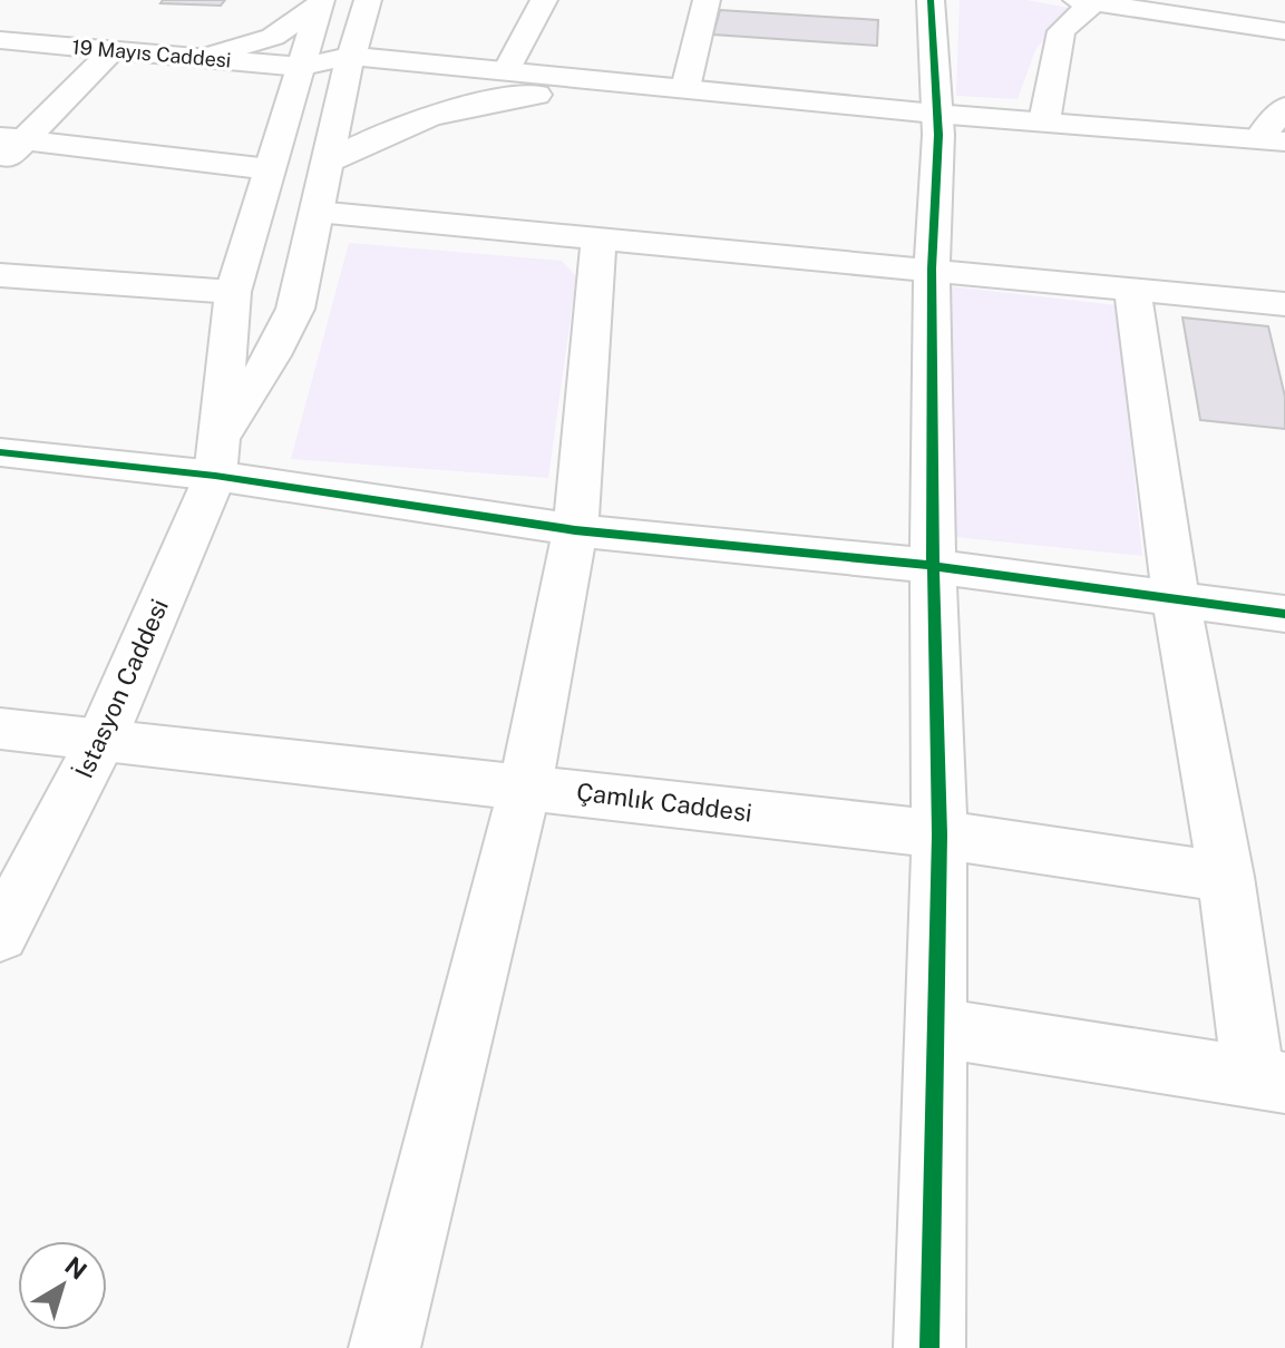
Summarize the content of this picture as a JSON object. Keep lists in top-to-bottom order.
{
  "streets": {
    "street": ["19 Mayıs Caddesi", "İstasyon Caddesi", "Çamlık Caddesi"]
  },
  "crossings": [
    ["19 Mayıs Caddesi", "İstasyon Caddesi"],
    ["İstasyon Caddesi", "Çamlık Caddesi"]
  ],
  "north": "top right"
}
